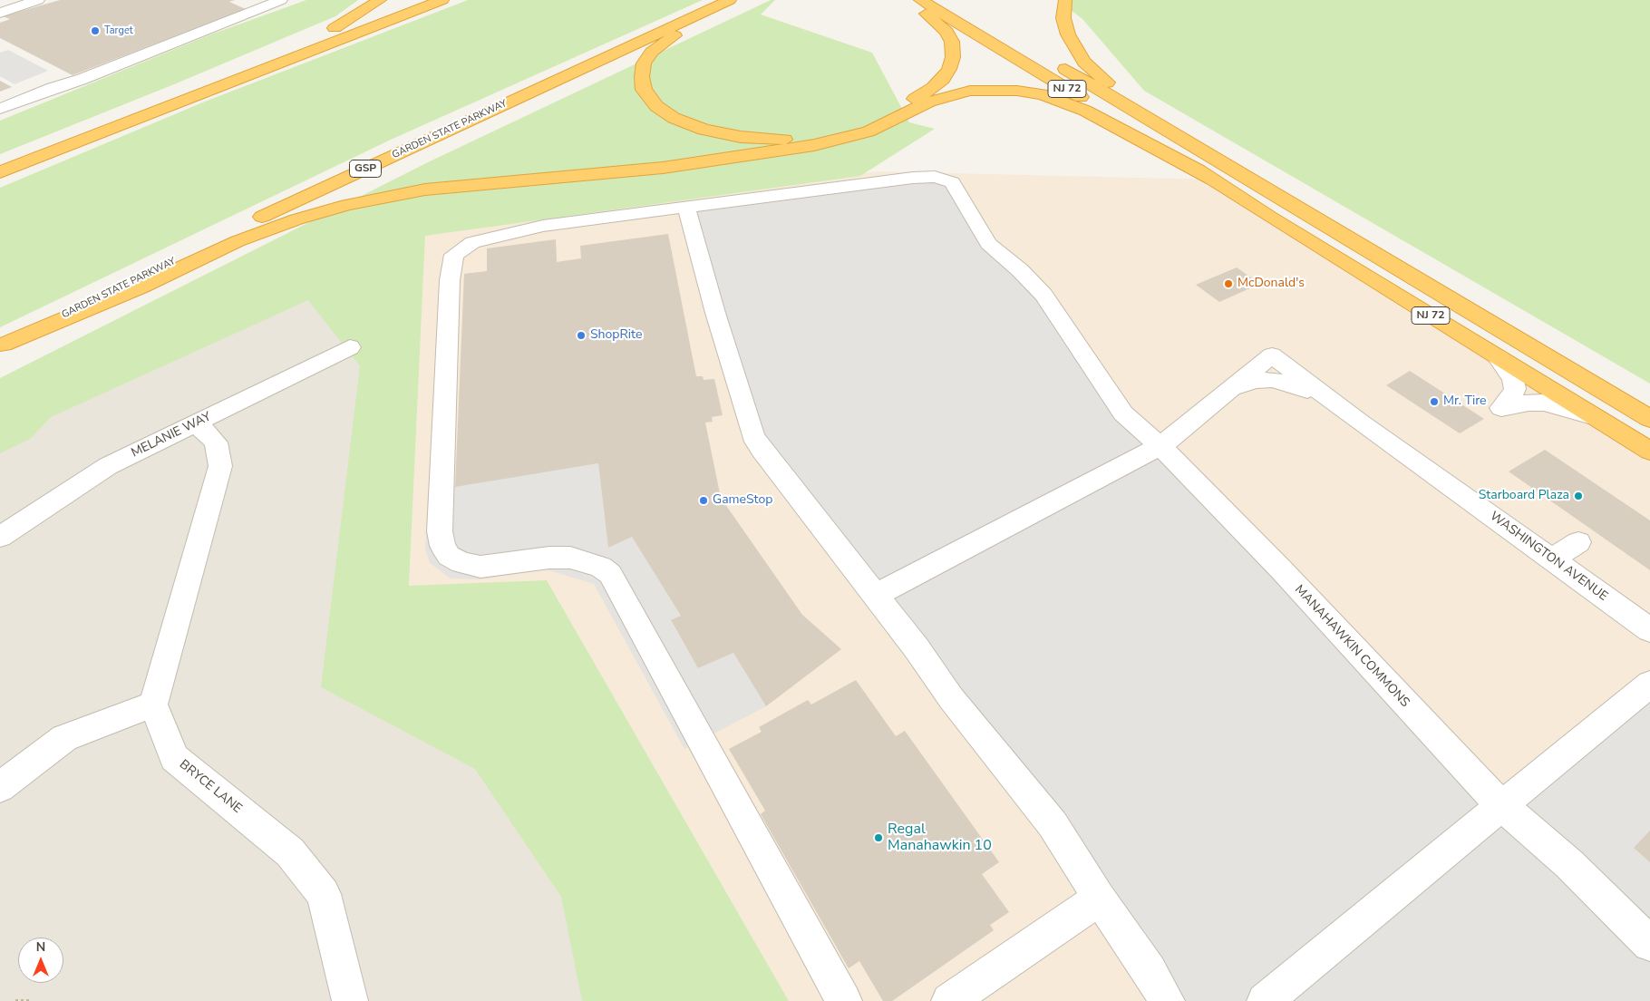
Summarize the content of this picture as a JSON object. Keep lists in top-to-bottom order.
{
  "streets": {
    "highway": ["NJ 72", "GARDEN STATE PARKWAY", "GSP"],
    "street": [
      "MELANIE WAY",
      "WASHINGTON AVENUE",
      "MANAHAWKIN COMMONS",
      "BRYCE LANE"
    ]
  },
  "places": [
    "Target",
    "McDonald's",
    "ShopRite",
    "Mr. Tire",
    "Starboard Plaza",
    "GameStop",
    "Regal Manahawkin 10"
  ],
  "north": "top"
}
